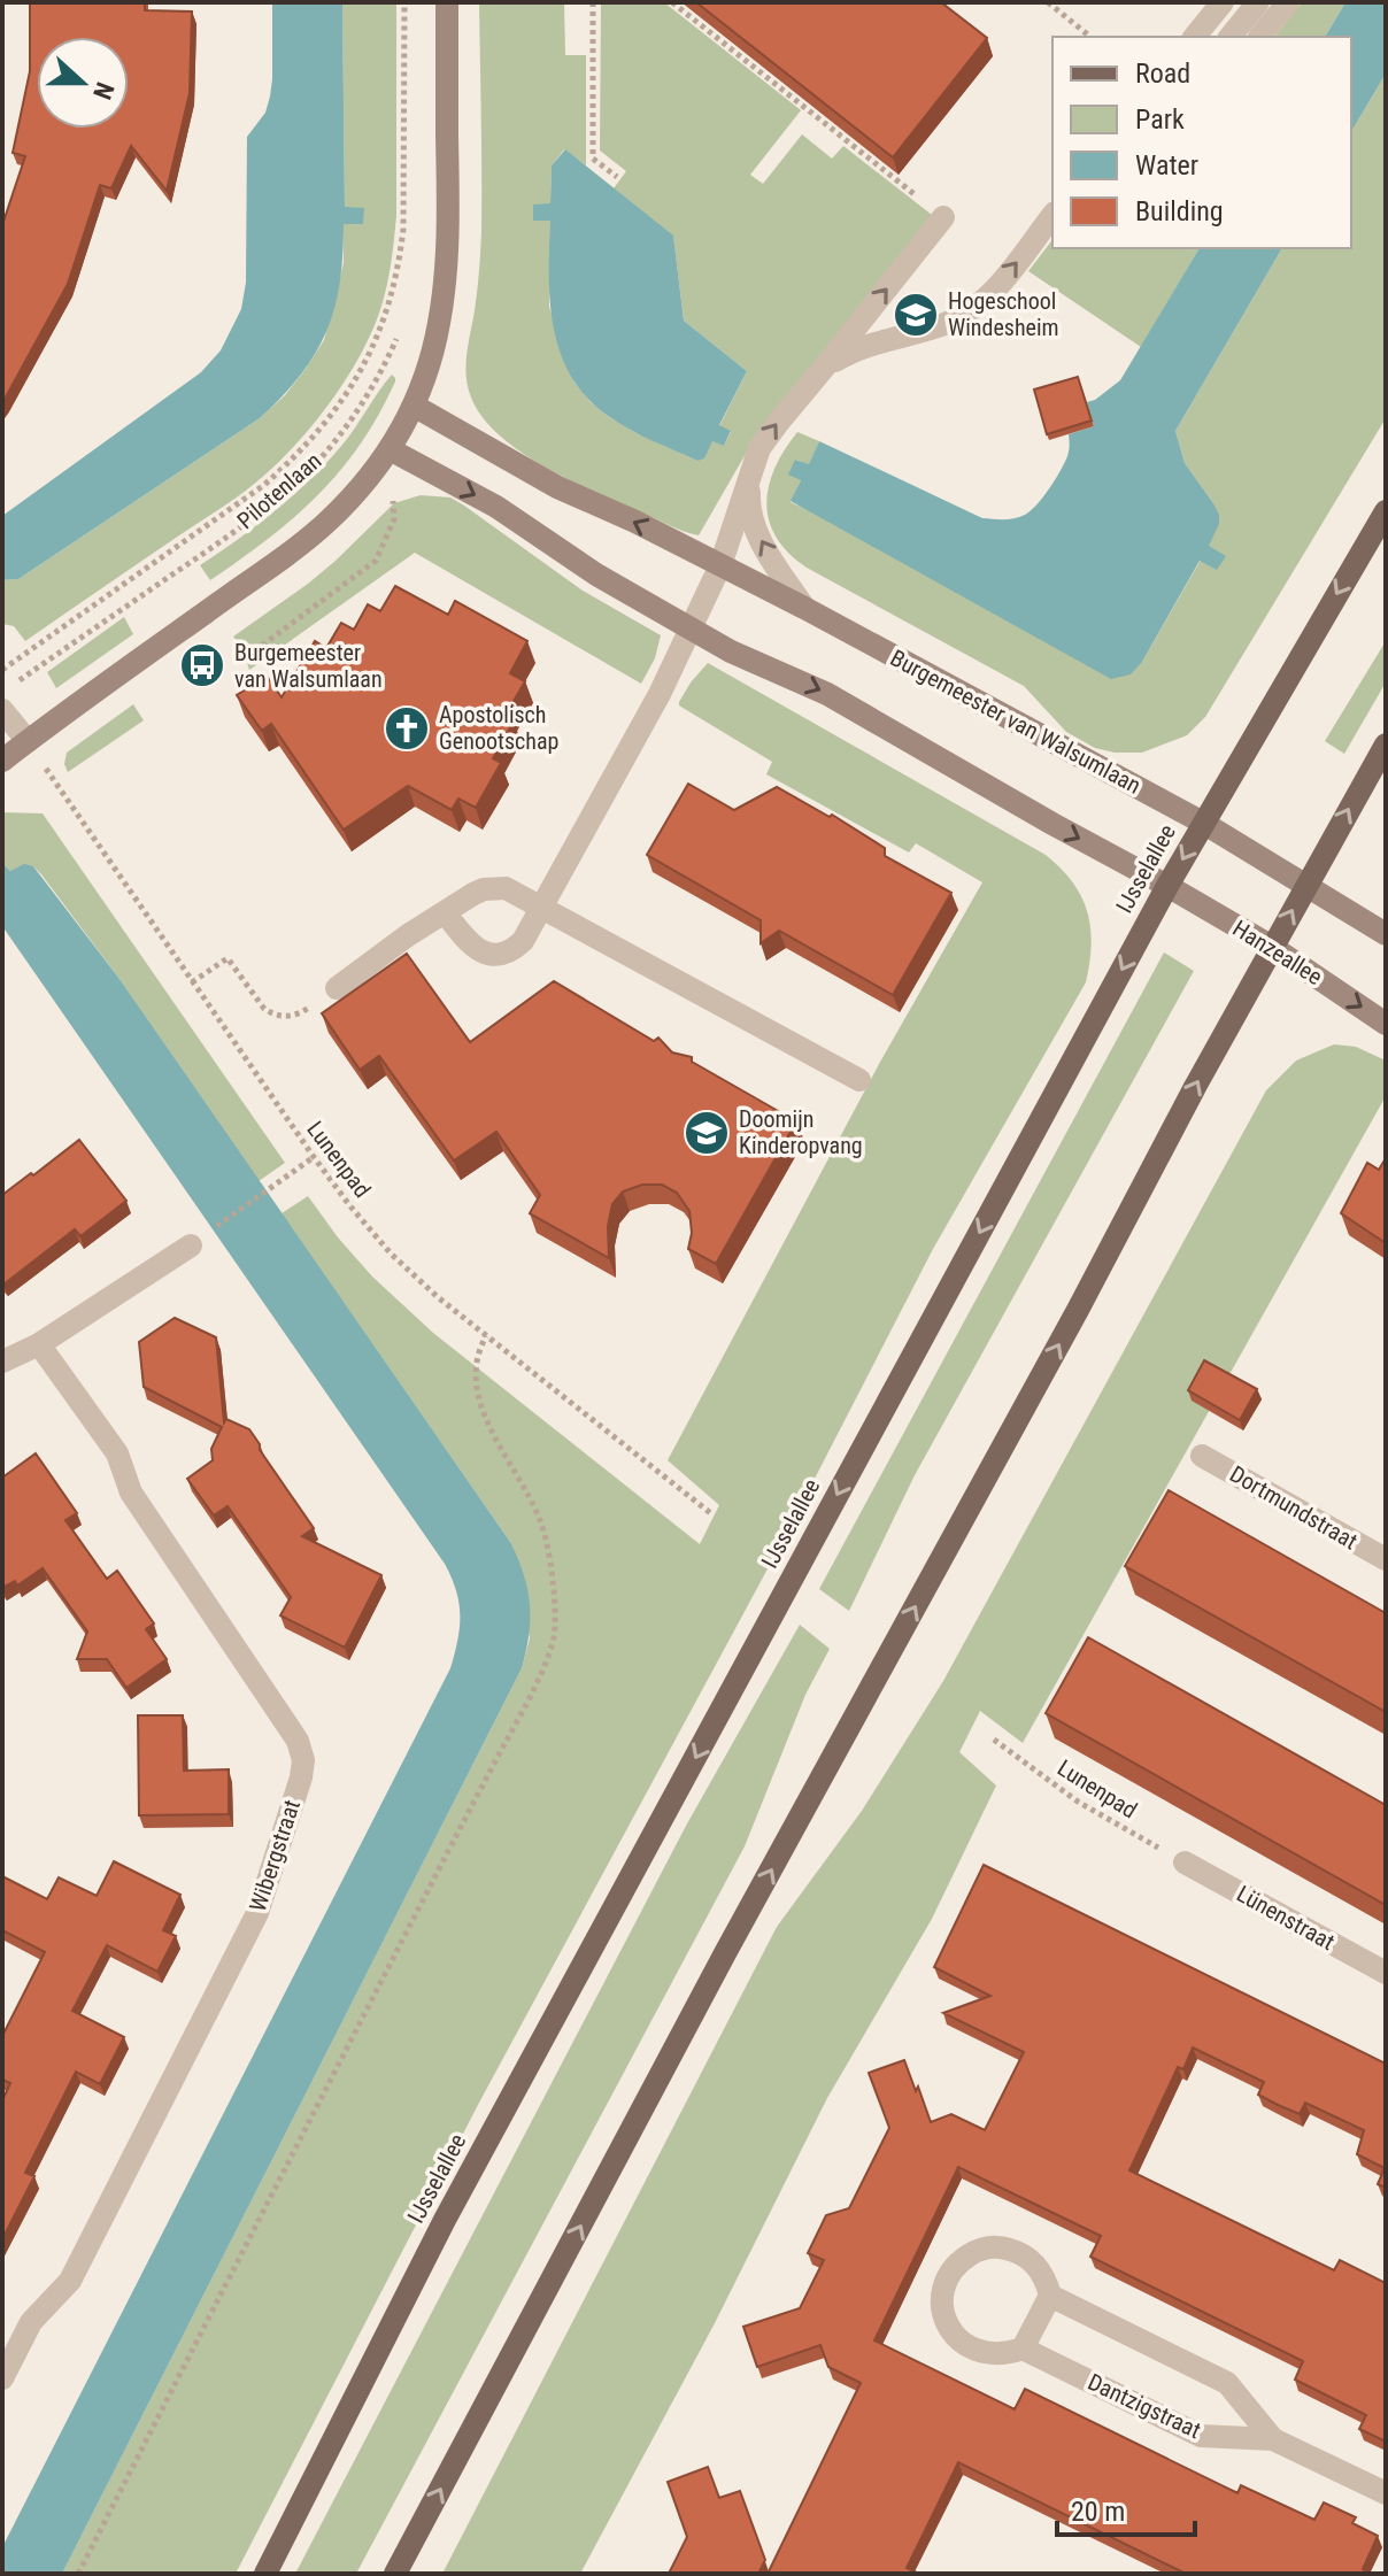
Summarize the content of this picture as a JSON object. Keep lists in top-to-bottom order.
{
  "streets": {
    "main road": ["IJsselallee"],
    "street": [
      "Burgemeester van Walsumlaan",
      "Hanzeallee",
      "Dortmundstraat",
      "Wibergstraat",
      "Lünenstraat",
      "Dantzigstraat"
    ],
    "path": ["Pilotenlaan", "Lunenpad"]
  },
  "crossings": [
    ["Burgemeester van Walsumlaan", "IJsselallee"],
    ["IJsselallee", "Hanzeallee"],
    ["Lunenpad", "Lünenstraat"]
  ],
  "places": {
    "school or university": ["Hogeschool Windesheim", "Doomijn Kinderopvang"],
    "bus stop": ["Burgemeester van Walsumlaan"],
    "church": ["Apostolisch Genootschap"]
  },
  "legend": [
    "Road",
    "Park",
    "Water",
    "Building"
  ],
  "scale_bar": "20 m",
  "north": "right"
}
